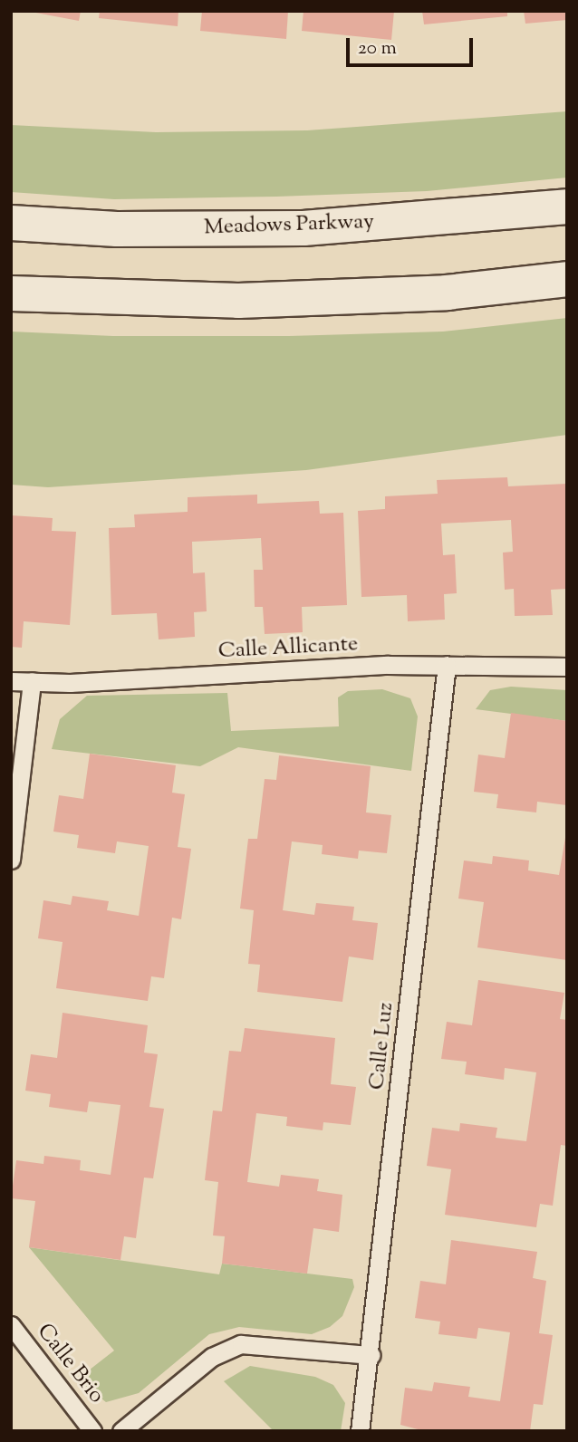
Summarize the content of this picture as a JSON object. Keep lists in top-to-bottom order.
{
  "streets": {
    "main road": ["Meadows Parkway"],
    "lane": ["Calle Allicante", "Calle Luz", "Calle Brio"]
  },
  "crossings": [
    ["Calle Allicante", "Calle Luz"]
  ],
  "scale_bar": "20 m"
}
